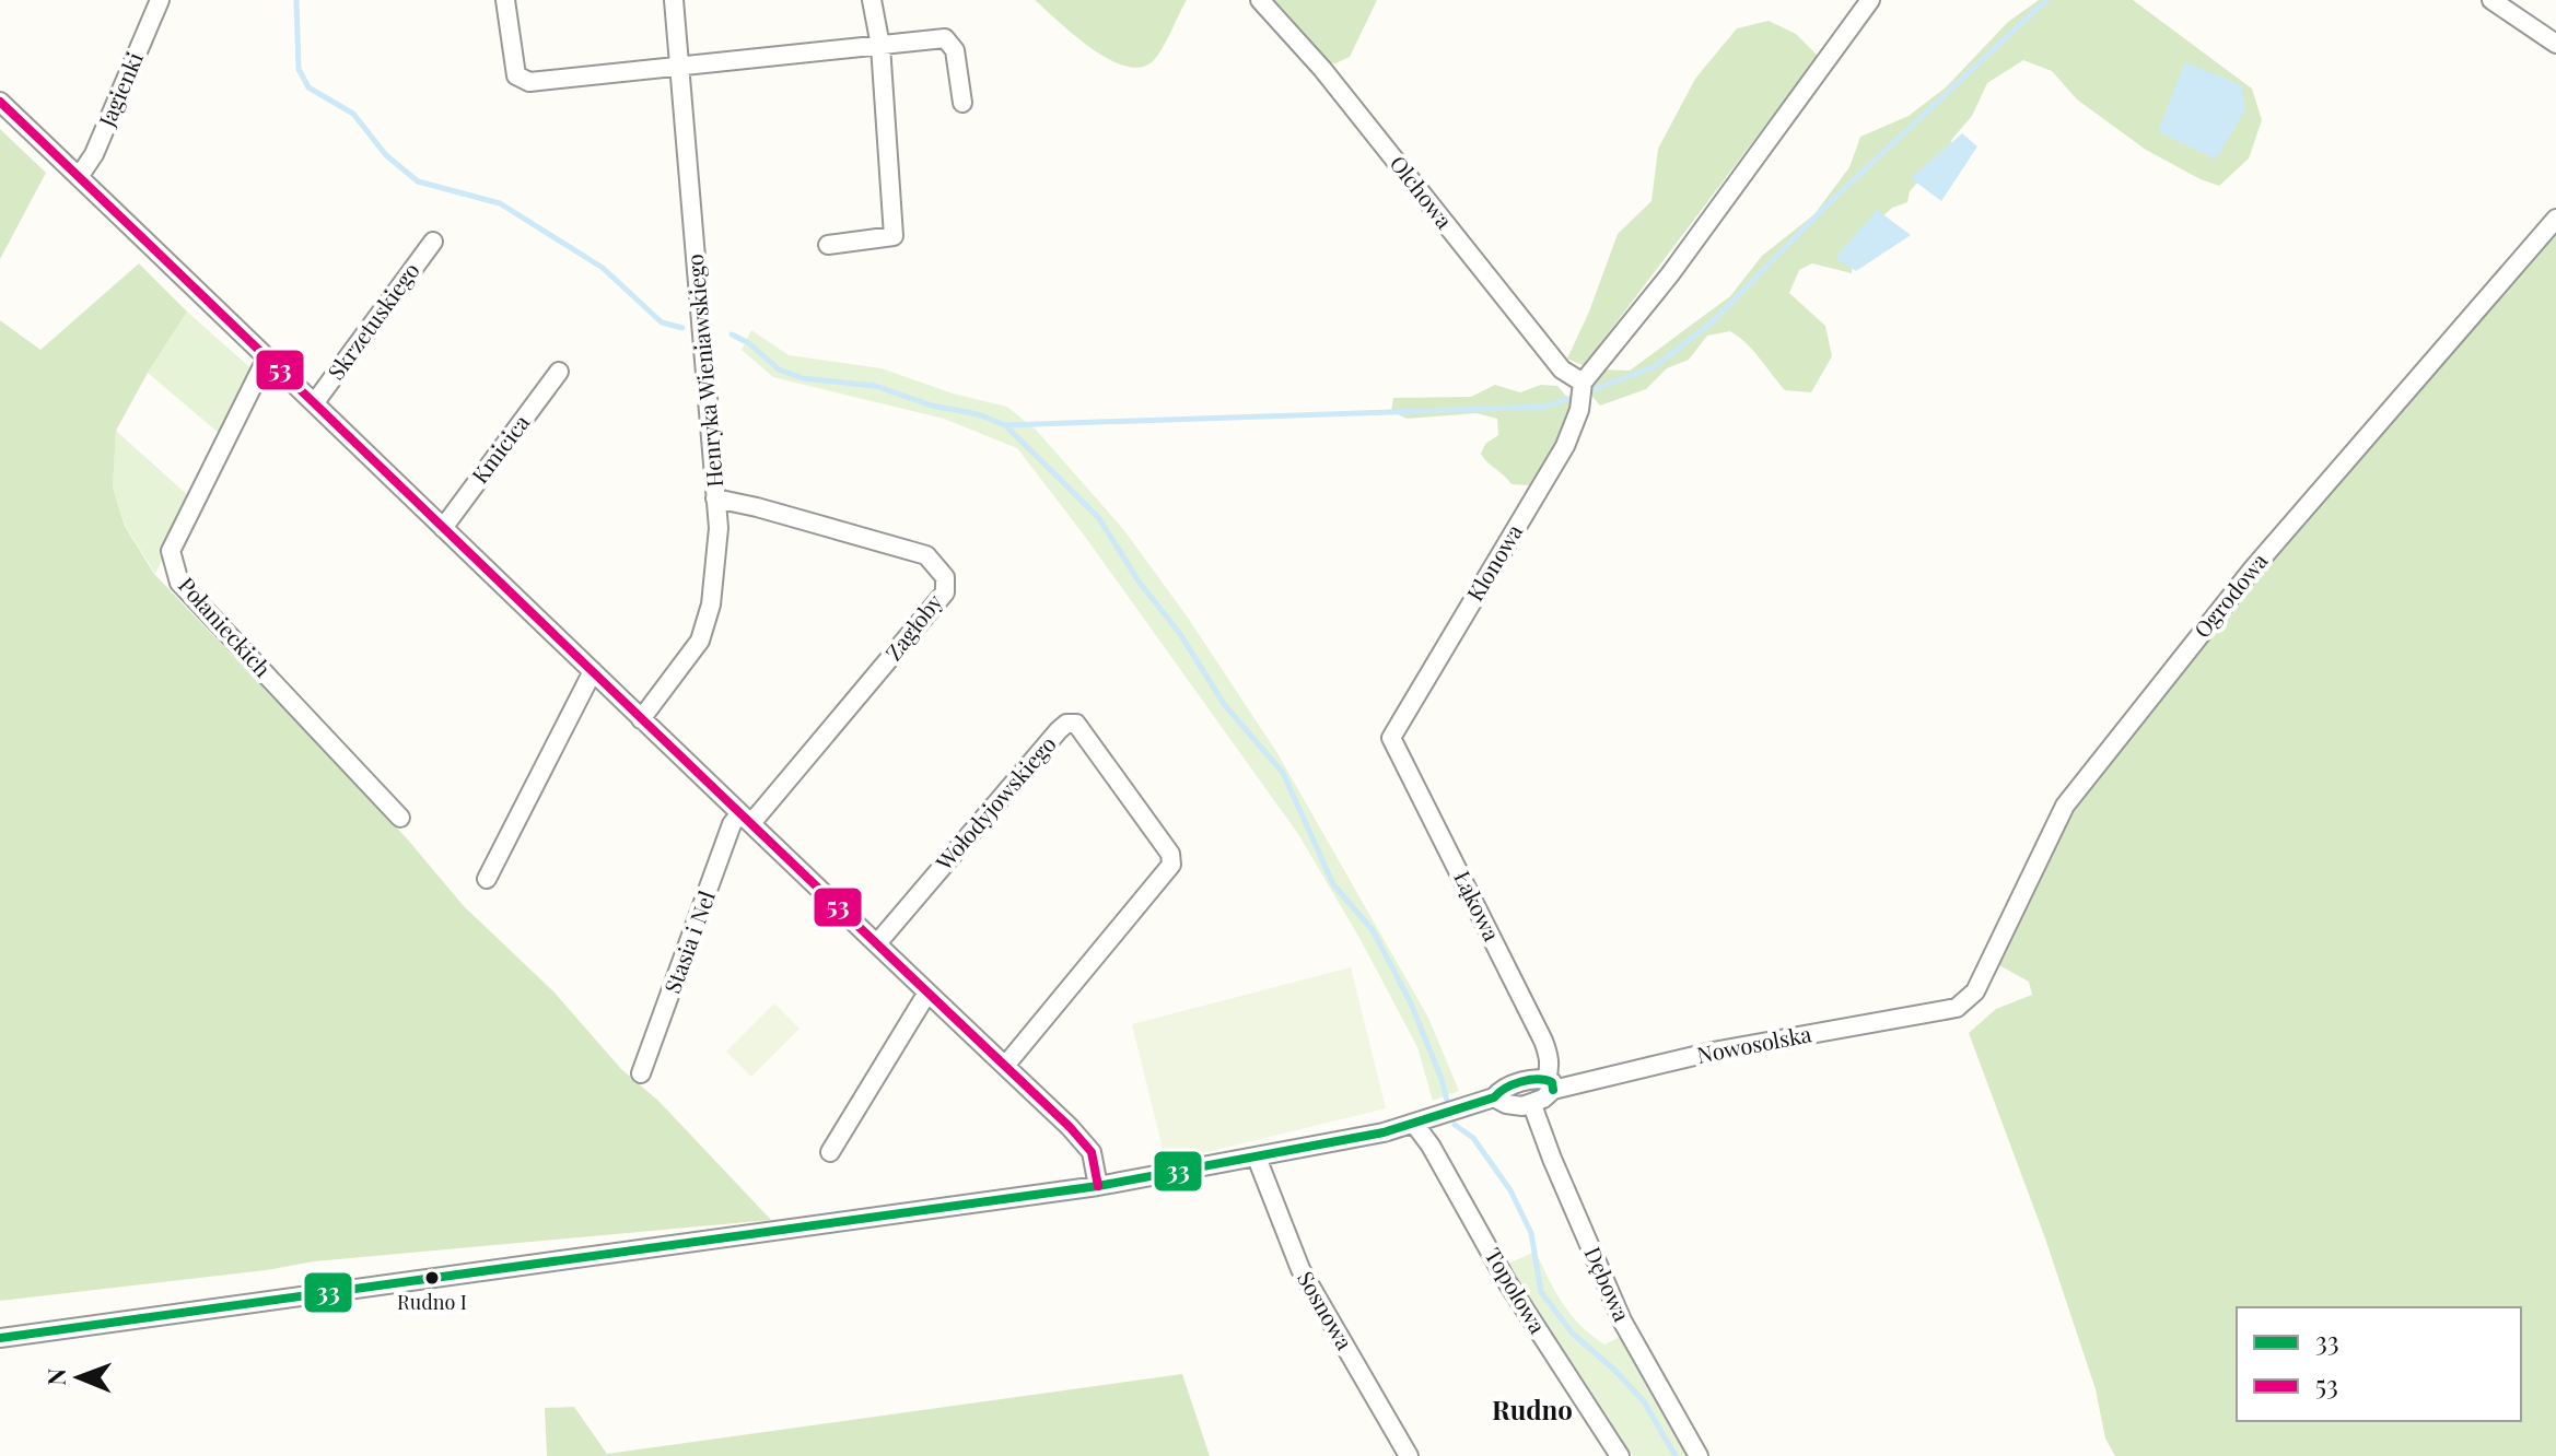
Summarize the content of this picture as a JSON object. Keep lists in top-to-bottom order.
{
  "streets": {
    "street": [
      "Jagienki",
      "Olchowa",
      "Skrzetuskiego",
      "Henryka Wieniawskiego",
      "Kmicica",
      "Klonowa",
      "Ogrodowa",
      "Połanieckich",
      "Zagłoby",
      "Wołodyjowskiego",
      "Łąkowa",
      "Stasia i Nel",
      "Nowosolska",
      "Dębowa",
      "Topolowa",
      "Sosnowa"
    ]
  },
  "crossings": [
    ["Olchowa", "Klonowa"],
    ["Henryka Wieniawskiego", "Zagłoby"],
    ["Klonowa", "Łąkowa"],
    ["Ogrodowa", "Nowosolska"],
    ["Zagłoby", "Stasia i Nel"],
    ["Łąkowa", "Nowosolska"],
    ["Nowosolska", "Dębowa"],
    ["Nowosolska", "Topolowa"],
    ["Nowosolska", "Sosnowa"]
  ],
  "districts": ["Rudno"],
  "places": ["Rudno I"],
  "lines": ["transit line 53", "transit line 33"],
  "legend": ["33", "53"],
  "north": "left"
}
